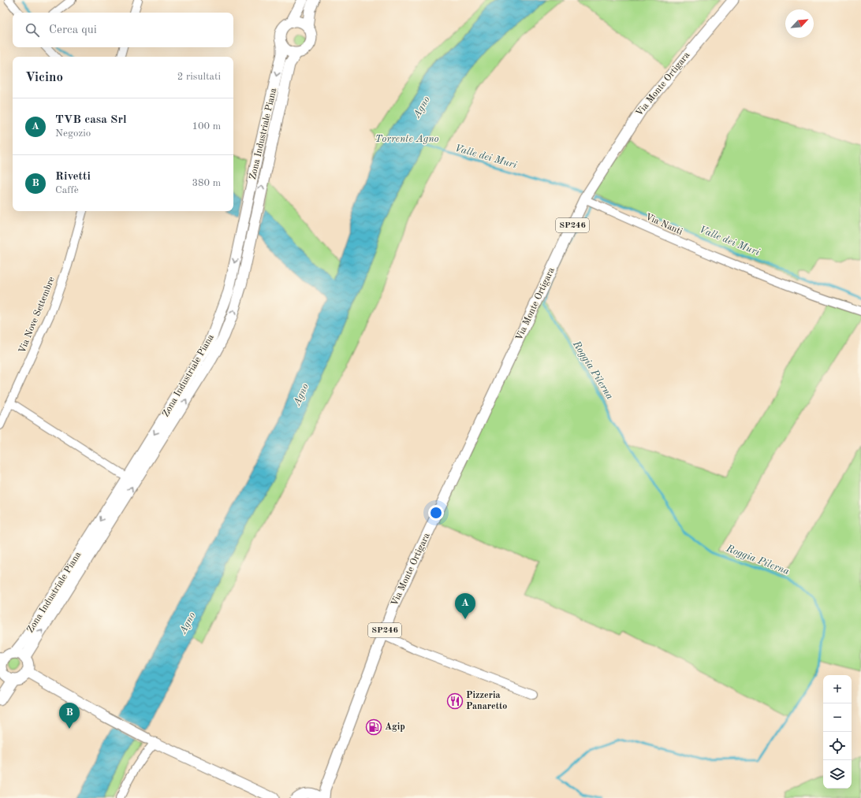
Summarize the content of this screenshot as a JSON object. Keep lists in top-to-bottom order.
{
  "streets": {
    "main road": ["Via Monte Ortigara", "Zona Industriale Piana", "SP246"],
    "street": ["Via Nanti", "Via Nove Settembre"]
  },
  "crossings": [
    ["Via Monte Ortigara", "Via Nanti"]
  ],
  "water": [
    "Agno",
    "Torrente Agno",
    "Valle dei Muri",
    "Roggia Pilerna"
  ],
  "places": {
    "restaurant": ["Pizzeria Panaretto"],
    "fuel station": ["Agip"]
  },
  "north": "top right",
  "page": {
    "search": "Cerca qui",
    "heading": ["Vicino", "2 risultati"],
    "list": [
      {
        "mark": "A",
        "name": "TVB casa Srl",
        "note": "Negozio",
        "value": "100 m"
      },
      {
        "mark": "B",
        "name": "Rivetti",
        "note": "Caffè",
        "value": "380 m"
      }
    ],
    "pins": ["A", "B"],
    "map_buttons": ["+", "−"]
  }
}
